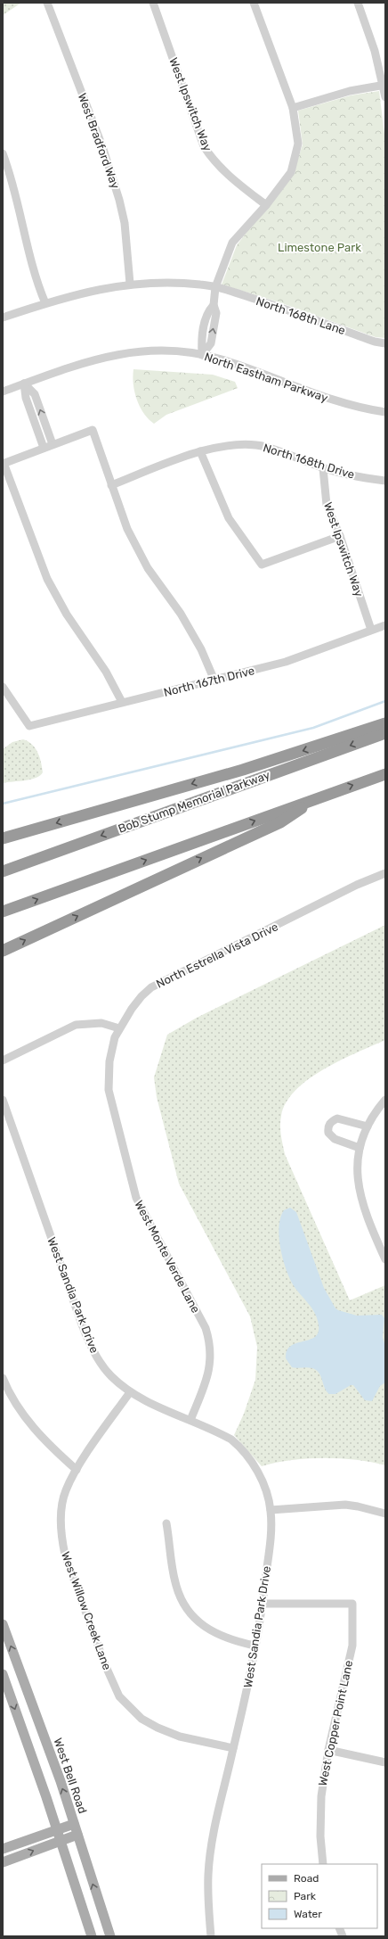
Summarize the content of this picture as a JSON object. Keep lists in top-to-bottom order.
{
  "streets": {
    "highway": ["Bob Stump Memorial Parkway"],
    "main road": ["West Bell Road"],
    "street": [
      "West Ipswitch Way",
      "West Bradford Way",
      "North 168th Lane",
      "North Eastham Parkway",
      "North 168th Drive",
      "North 167th Drive",
      "North Estrella Vista Drive",
      "West Monte Verde Lane",
      "West Sandia Park Drive",
      "West Willow Creek Lane",
      "West Copper Point Lane"
    ]
  },
  "crossings": [
    ["West Ipswitch Way", "North 168th Drive"],
    ["West Ipswitch Way", "North 167th Drive"],
    ["West Bradford Way", "North 168th Lane"],
    ["North Estrella Vista Drive", "West Monte Verde Lane"],
    ["West Monte Verde Lane", "West Sandia Park Drive"],
    ["West Sandia Park Drive", "West Willow Creek Lane"],
    ["West Sandia Park Drive", "West Copper Point Lane"]
  ],
  "parks": ["Limestone Park"],
  "legend": ["Road", "Park", "Water"]
}
